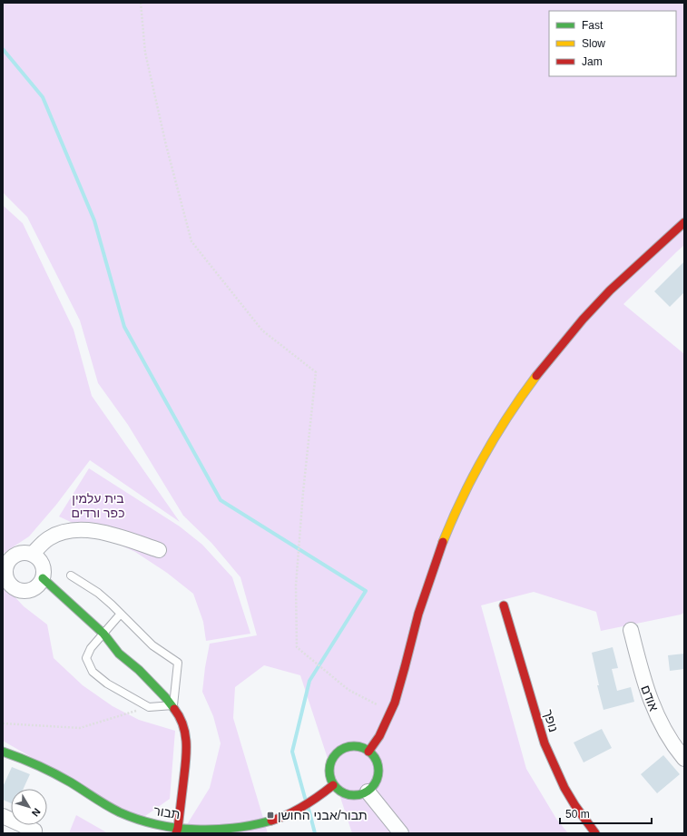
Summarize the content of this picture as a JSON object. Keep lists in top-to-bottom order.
{
  "streets": {
    "street": ["אודם", "נופך", "תבור"]
  },
  "parks": ["בית עלמין כפר ורדים"],
  "places": {
    "transit": ["תבור/אבני החושן"]
  },
  "legend": ["Fast", "Slow", "Jam"],
  "scale_bar": "50 m",
  "north": "bottom right"
}
